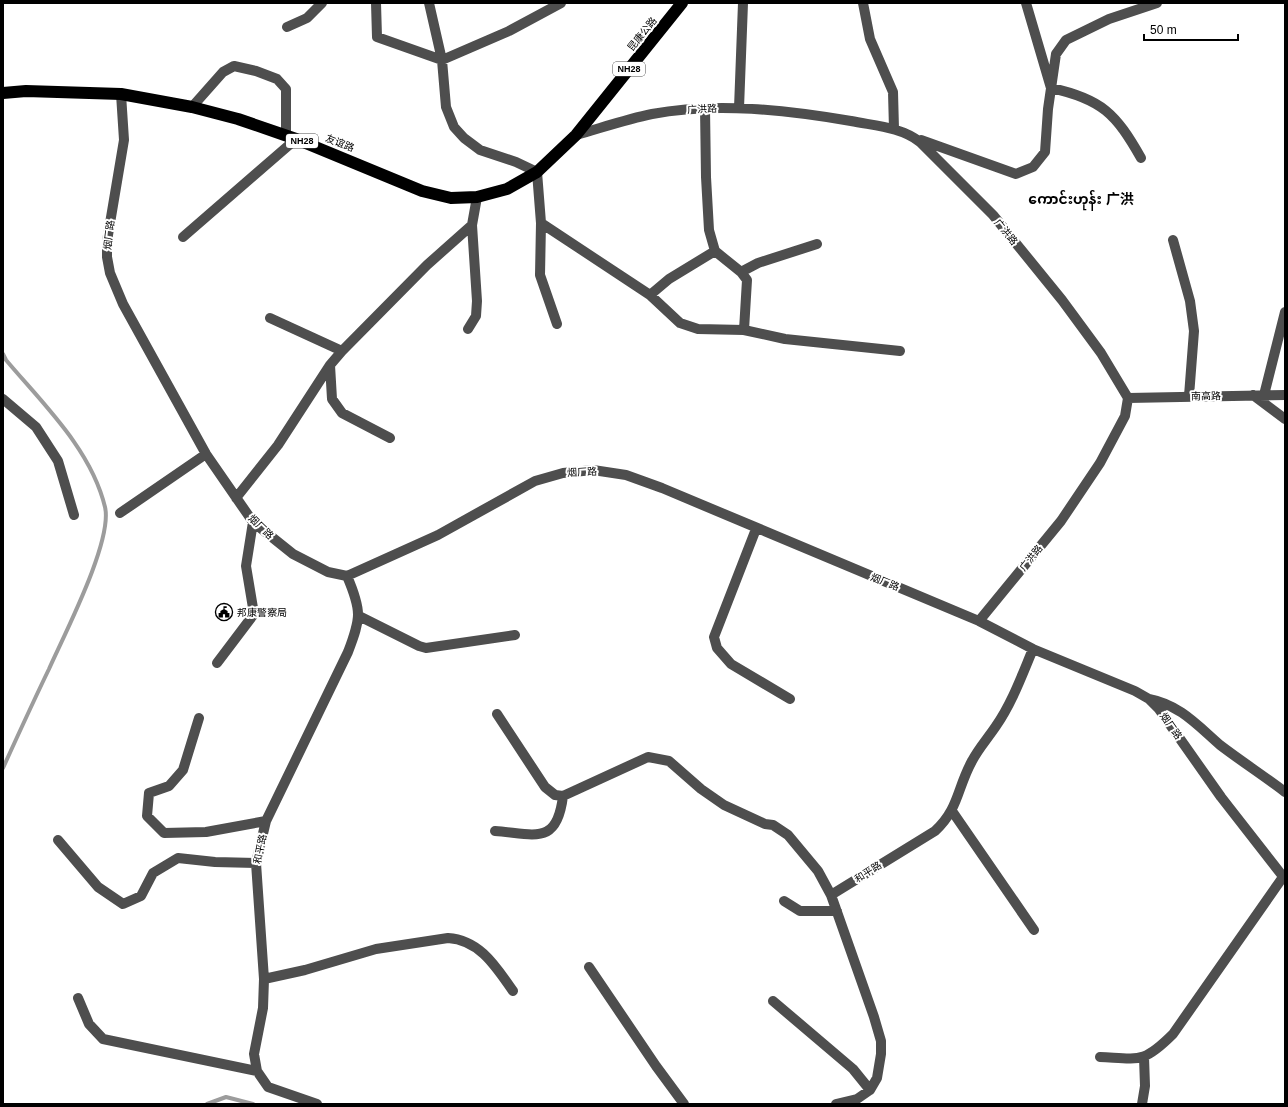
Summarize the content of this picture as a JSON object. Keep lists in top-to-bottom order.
{
  "streets": {
    "highway": ["昆康公路", "NH28", "友谊路"],
    "street": [
      "广洪路",
      "烟厂路",
      "南高路",
      "和平路"
    ]
  },
  "crossings": [
    ["昆康公路", "广洪路"],
    ["昆康公路", "友谊路"],
    ["广洪路", "友谊路"],
    ["广洪路", "烟厂路"],
    ["广洪路", "南高路"],
    ["友谊路", "烟厂路"],
    ["烟厂路", "和平路"]
  ],
  "districts": ["ကောင်းဟုန်း 广洪"],
  "places": {
    "public building": ["邦康警察局"]
  },
  "scale_bar": "50 m"
}
